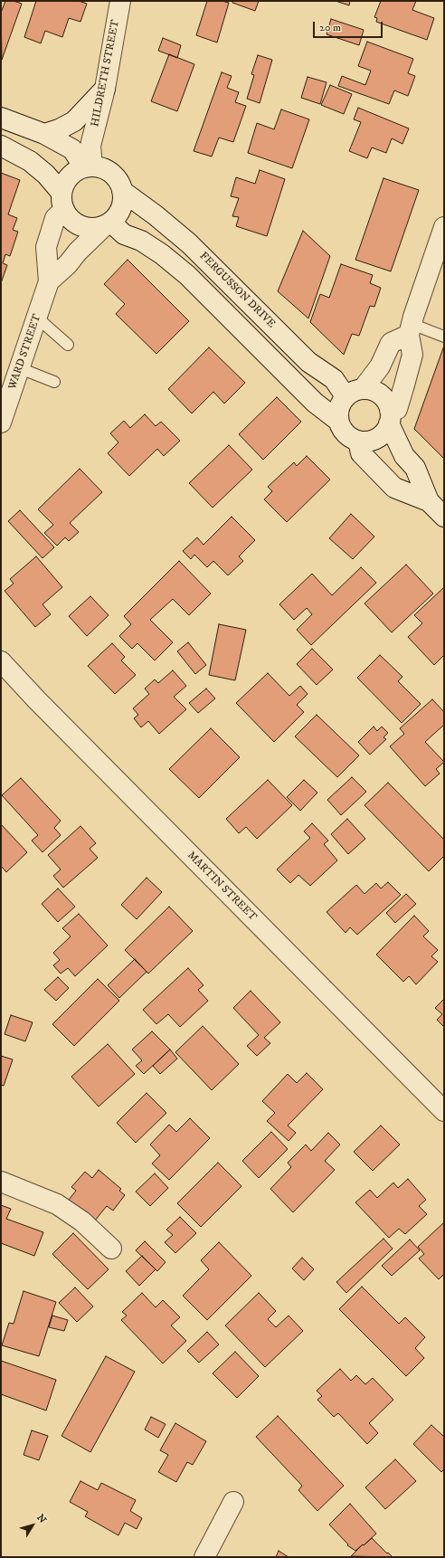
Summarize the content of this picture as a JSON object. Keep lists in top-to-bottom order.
{
  "streets": {
    "street": [
      "HILDRETH STREET",
      "FERGUSSON DRIVE",
      "WARD STREET",
      "MARTIN STREET"
    ]
  },
  "crossings": [
    ["HILDRETH STREET", "FERGUSSON DRIVE"],
    ["HILDRETH STREET", "WARD STREET"],
    ["FERGUSSON DRIVE", "WARD STREET"]
  ],
  "scale_bar": "20 m",
  "north": "top right"
}
